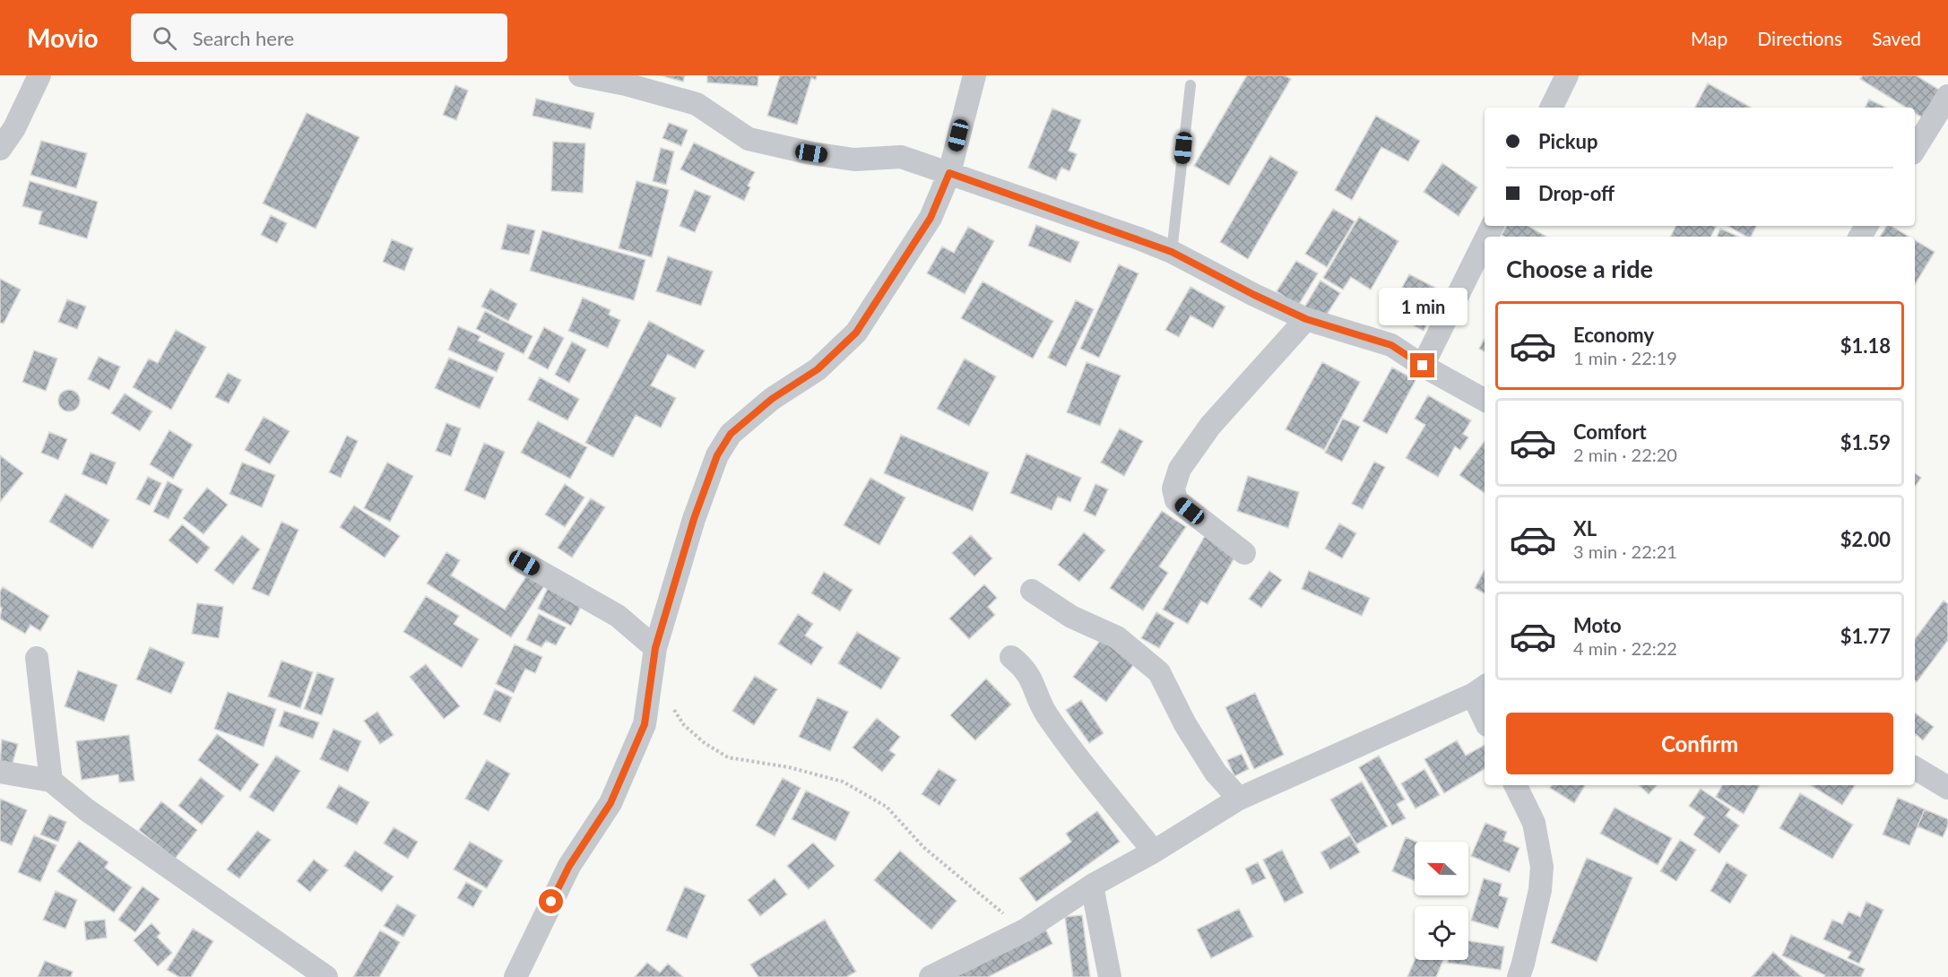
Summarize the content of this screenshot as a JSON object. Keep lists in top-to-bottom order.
{
  "north": "left",
  "page": {
    "header": "Movio",
    "search": "Search here",
    "nav": ["Map", "Directions", "Saved"],
    "banner": ["Pickup", "Drop-off"],
    "heading": "Choose a ride",
    "bubble": "1 min",
    "list": [
      {
        "name": "Economy",
        "note": "1 min · 22:19",
        "value": "$1.18"
      },
      {
        "name": "Comfort",
        "note": "2 min · 22:20",
        "value": "$1.59"
      },
      {
        "name": "XL",
        "note": "3 min · 22:21",
        "value": "$2.00"
      },
      {
        "name": "Moto",
        "note": "4 min · 22:22",
        "value": "$1.77"
      }
    ],
    "buttons": "Confirm"
  }
}
